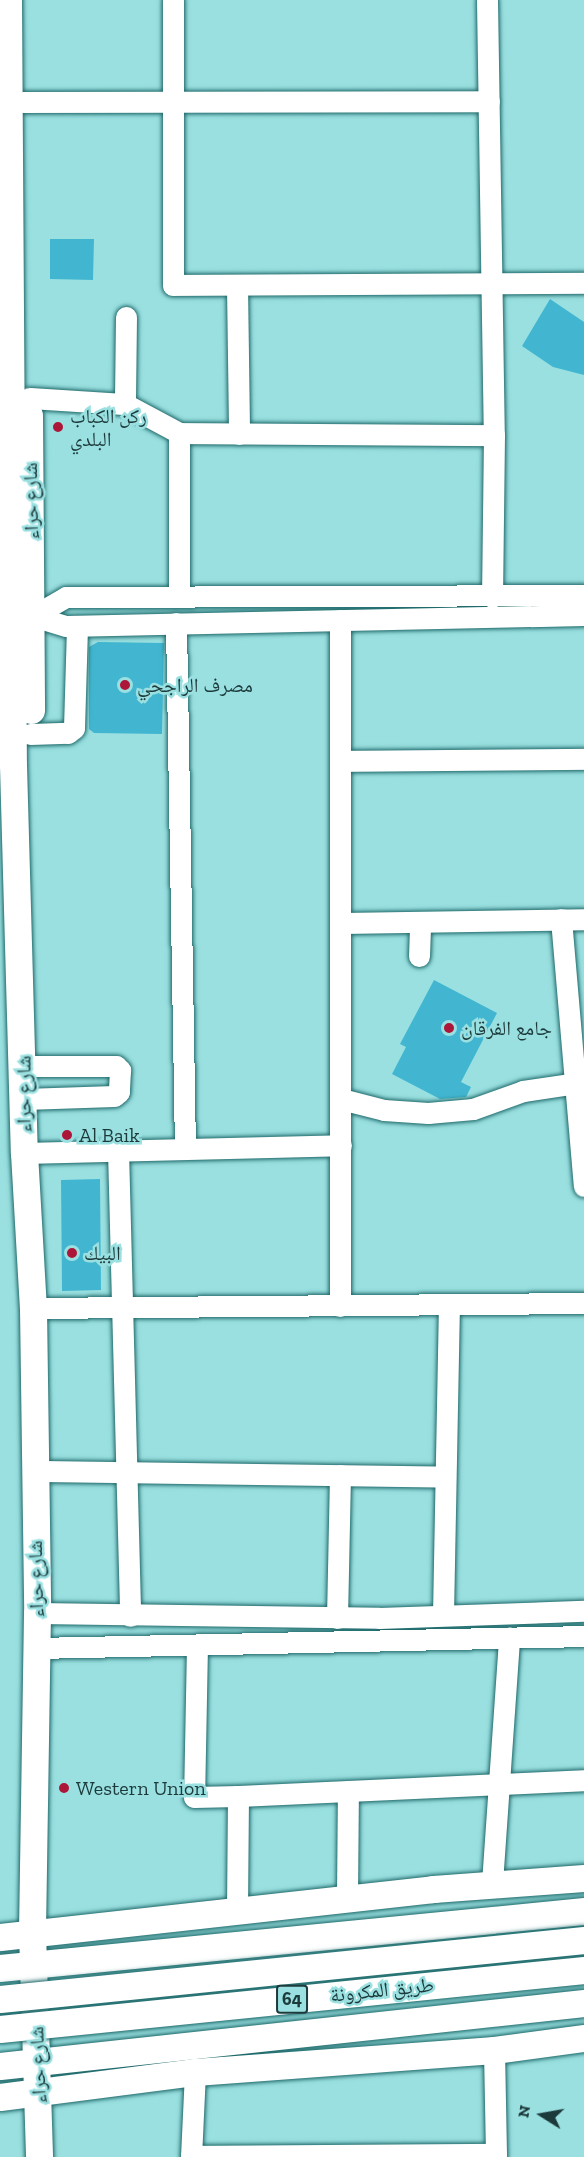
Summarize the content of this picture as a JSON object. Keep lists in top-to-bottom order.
{
  "streets": {
    "main road": ["شارع حراء", "طريق المكرونة", "64"]
  },
  "places": [
    "ركن الكباب البلدي",
    "مصرف الراجحي",
    "جامع الفرقان",
    "Al Baik",
    "البيك",
    "Western Union"
  ],
  "north": "left"
}
